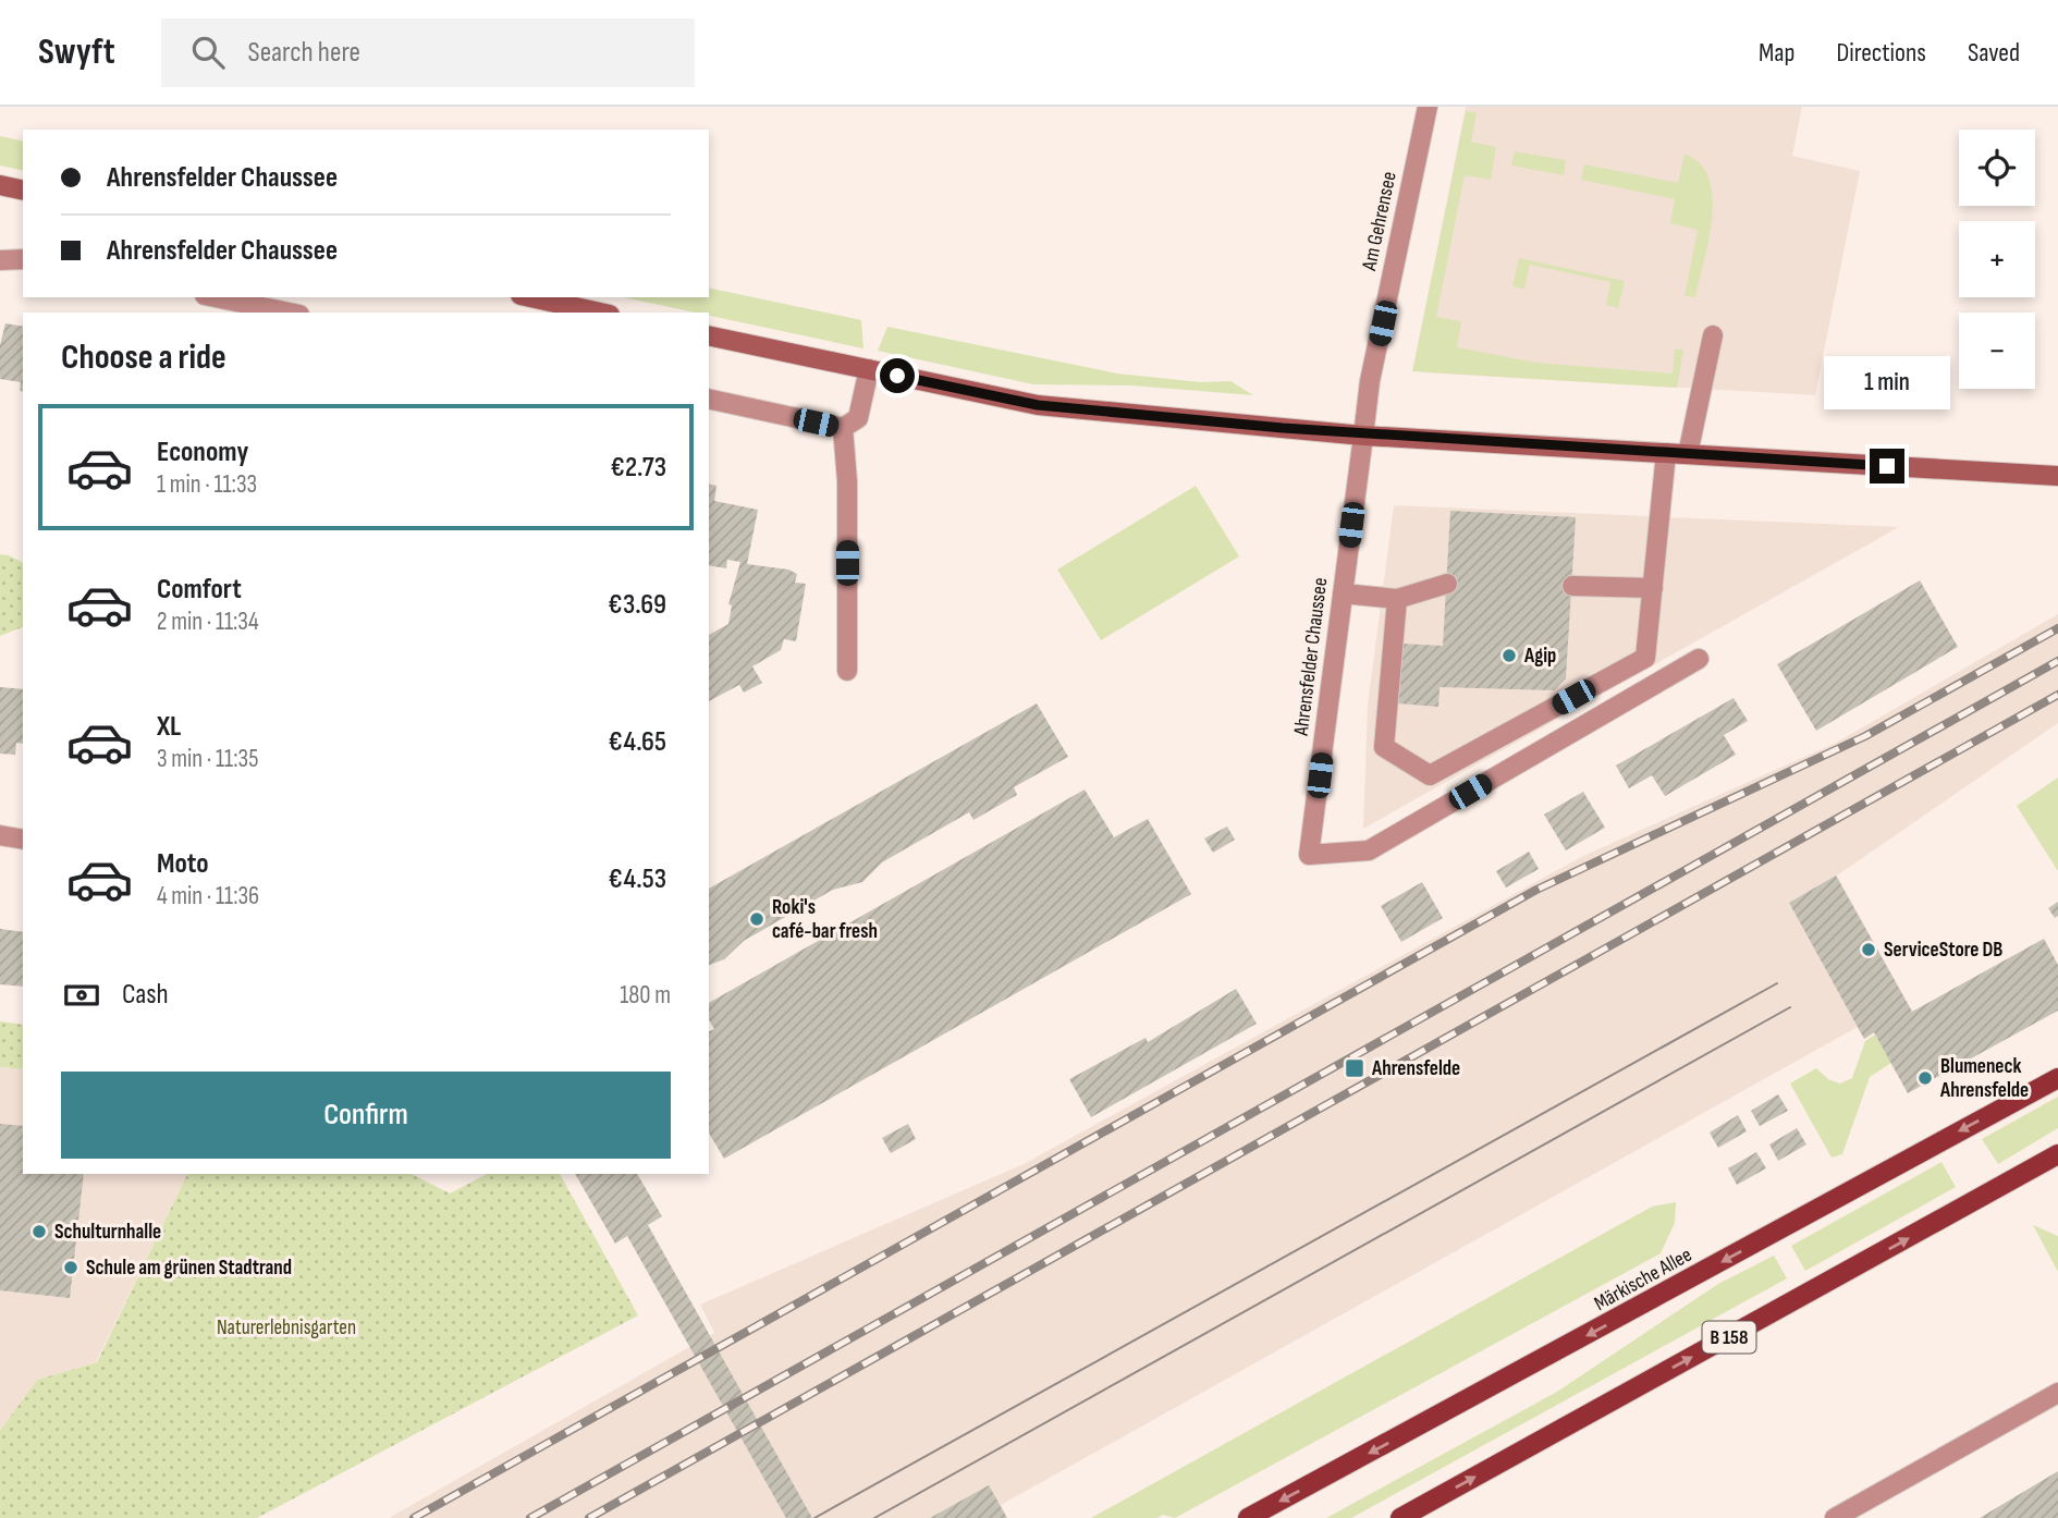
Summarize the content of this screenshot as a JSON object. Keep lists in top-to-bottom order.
{
  "streets": {
    "main road": ["Märkische Allee", "B 158"],
    "street": ["Am Gehrensee", "Ahrensfelder Chaussee"]
  },
  "crossings": [
    ["Am Gehrensee", "Ahrensfelder Chaussee"]
  ],
  "parks": ["Naturerlebnisgarten"],
  "places": {
    "other": [
      "Agip",
      "Roki's café-bar fresh",
      "ServiceStore DB",
      "Blumeneck Ahrensfelde",
      "Schulturnhalle",
      "Schule am grünen Stadtrand"
    ],
    "transit": ["Ahrensfelde"]
  },
  "page": {
    "header": "Swyft",
    "search": "Search here",
    "nav": ["Map", "Directions", "Saved"],
    "map_buttons": ["+", "−"],
    "banner": ["Ahrensfelder Chaussee", "Ahrensfelder Chaussee"],
    "heading": "Choose a ride",
    "bubble": "1 min",
    "list": [
      {
        "name": "Economy",
        "note": "1 min · 11:33",
        "value": "€2.73"
      },
      {
        "name": "Comfort",
        "note": "2 min · 11:34",
        "value": "€3.69"
      },
      {
        "name": "XL",
        "note": "3 min · 11:35",
        "value": "€4.65"
      },
      {
        "name": "Moto",
        "note": "4 min · 11:36",
        "value": "€4.53"
      }
    ],
    "pay": ["Cash", "180 m"],
    "buttons": "Confirm"
  }
}
